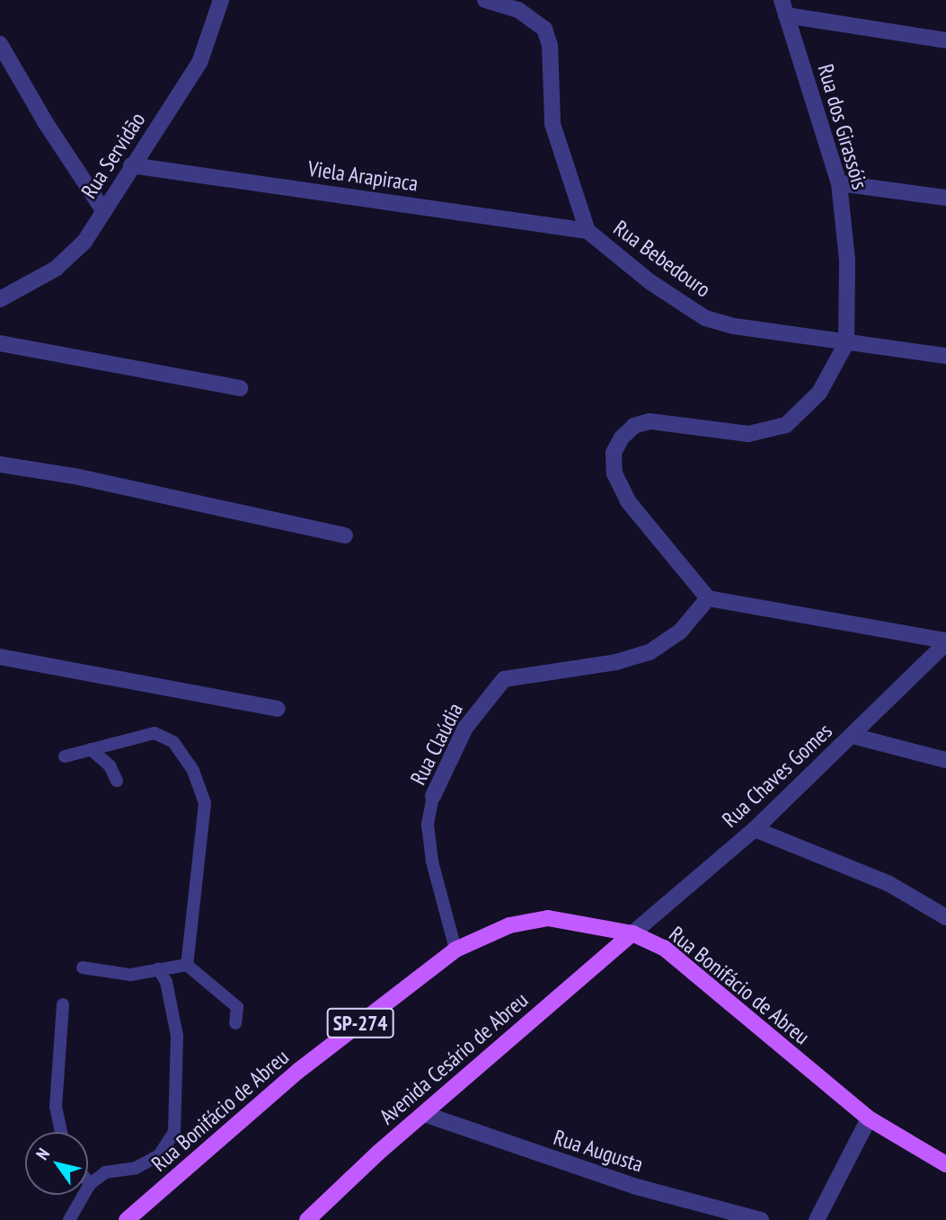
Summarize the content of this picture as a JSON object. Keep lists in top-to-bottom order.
{
  "streets": {
    "main road": ["Rua Bonifácio de Abreu", "SP-274", "Avenida Cesário de Abreu"],
    "street": [
      "Rua dos Girassóis",
      "Rua Servidão",
      "Viela Arapiraca",
      "Rua Bebedouro",
      "Rua Claúdia",
      "Rua Chaves Gomes",
      "Rua Augusta"
    ]
  },
  "crossings": [
    ["Rua dos Girassóis", "Rua Bebedouro"],
    ["Rua Servidão", "Viela Arapiraca"],
    ["Viela Arapiraca", "Rua Bebedouro"],
    ["Rua Claúdia", "Rua Bonifácio de Abreu"],
    ["Rua Chaves Gomes", "Rua Bonifácio de Abreu"],
    ["Rua Chaves Gomes", "Avenida Cesário de Abreu"],
    ["Rua Bonifácio de Abreu", "Avenida Cesário de Abreu"],
    ["Avenida Cesário de Abreu", "Rua Augusta"]
  ],
  "north": "top left"
}
